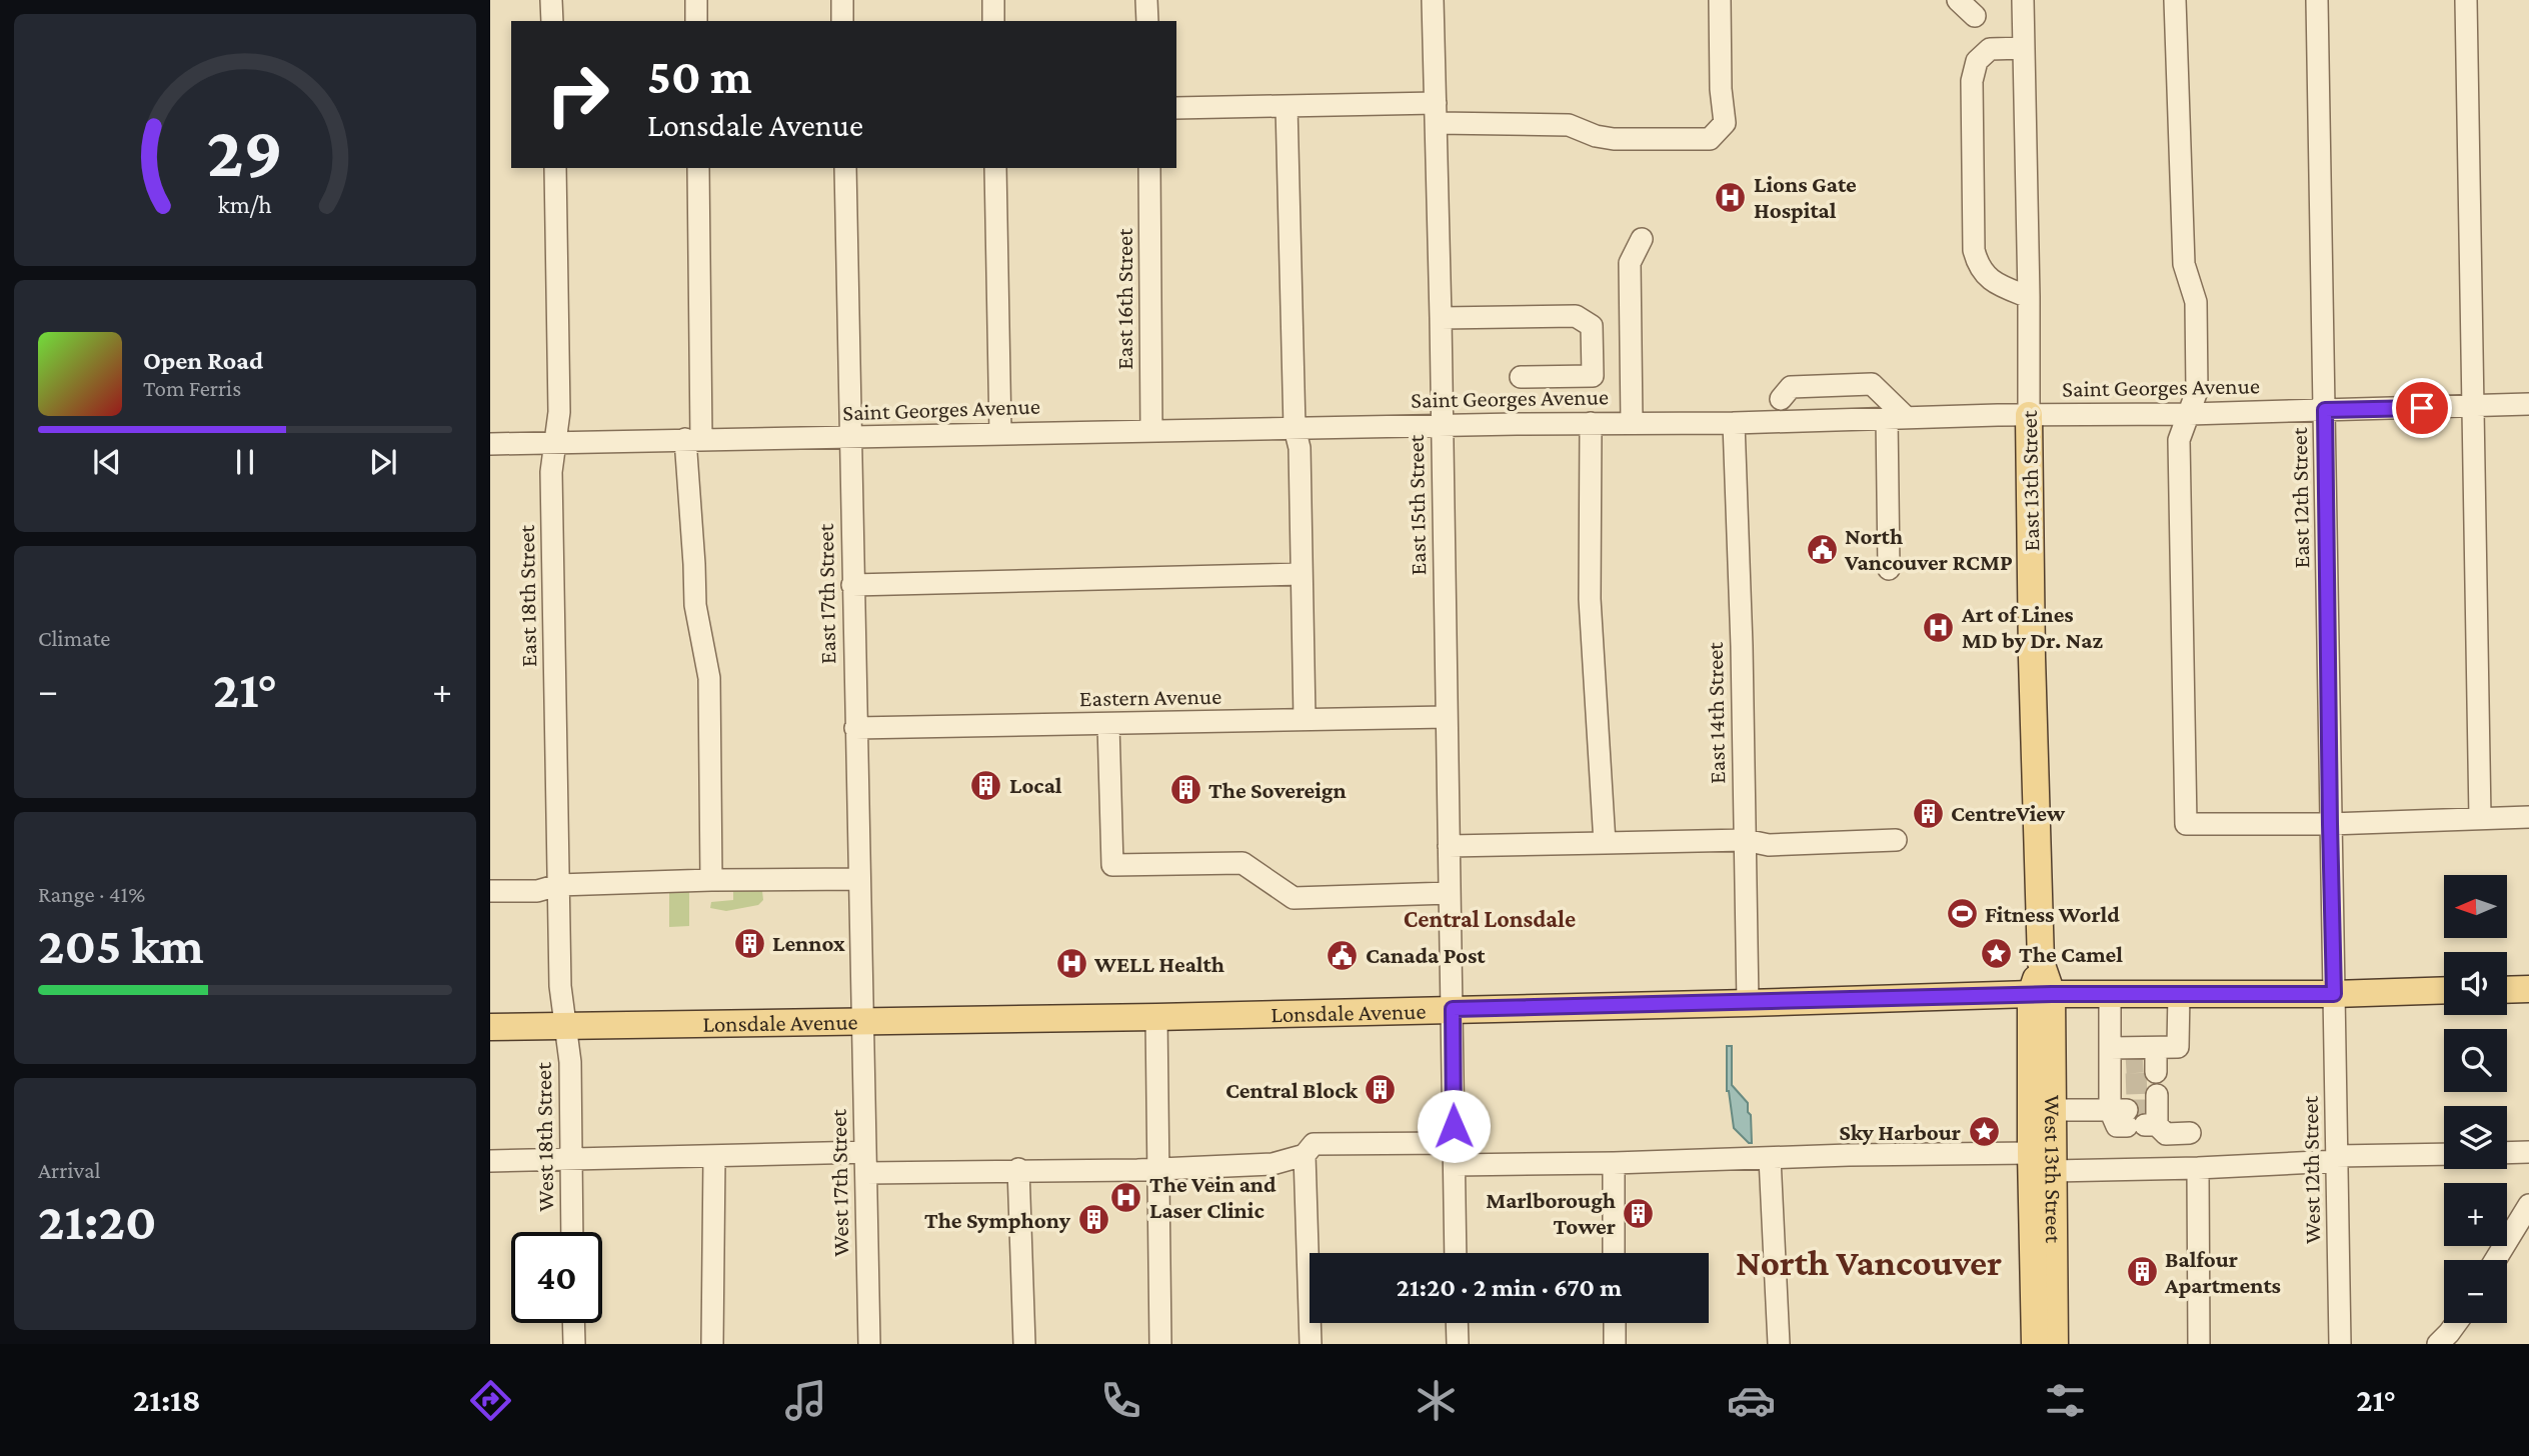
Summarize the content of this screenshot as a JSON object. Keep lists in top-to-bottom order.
{
  "streets": {
    "main road": ["East 13th Street", "Lonsdale Avenue", "West 13th Street"],
    "street": [
      "East 16th Street",
      "Saint Georges Avenue",
      "East 12th Street",
      "East 15th Street",
      "East 17th Street",
      "East 18th Street",
      "Eastern Avenue",
      "East 14th Street",
      "West 18th Street",
      "West 12th Street",
      "West 17th Street"
    ]
  },
  "crossings": [
    ["East 16th Street", "Saint Georges Avenue"],
    ["Saint Georges Avenue", "East 13th Street"],
    ["Saint Georges Avenue", "East 12th Street"],
    ["Saint Georges Avenue", "East 15th Street"],
    ["Saint Georges Avenue", "East 17th Street"],
    ["Saint Georges Avenue", "East 18th Street"],
    ["Saint Georges Avenue", "East 14th Street"],
    ["East 13th Street", "Lonsdale Avenue"],
    ["East 13th Street", "West 13th Street"],
    ["East 12th Street", "Lonsdale Avenue"],
    ["East 12th Street", "West 12th Street"],
    ["East 15th Street", "Eastern Avenue"],
    ["East 15th Street", "Lonsdale Avenue"],
    ["East 17th Street", "Eastern Avenue"],
    ["East 17th Street", "Lonsdale Avenue"],
    ["East 17th Street", "West 17th Street"],
    ["East 18th Street", "Lonsdale Avenue"],
    ["East 18th Street", "West 18th Street"],
    ["East 14th Street", "Lonsdale Avenue"],
    ["Lonsdale Avenue", "West 18th Street"],
    ["Lonsdale Avenue", "West 13th Street"],
    ["Lonsdale Avenue", "West 12th Street"],
    ["Lonsdale Avenue", "West 17th Street"]
  ],
  "districts": ["Central Lonsdale", "North Vancouver"],
  "places": {
    "hospital": [
      "Lions Gate Hospital",
      "Art of Lines MD by Dr. Naz",
      "WELL Health",
      "The Vein and Laser Clinic"
    ],
    "public building": ["North Vancouver RCMP", "Canada Post"],
    "building": [
      "Local",
      "The Sovereign",
      "CentreView",
      "Lennox",
      "Central Block",
      "Marlborough Tower",
      "The Symphony",
      "Balfour Apartments"
    ],
    "sports": ["Fitness World"],
    "place": ["The Camel", "Sky Harbour"]
  },
  "north": "left",
  "page": {
    "turn": ["50 m", "Lonsdale Avenue"],
    "song": ["Open Road", "Tom Ferris"],
    "tile": [
      "Climate",
      ["Range · 41%", "205 km"],
      ["Arrival", "21:20"]
    ],
    "heat": ["−", "21°", "+"],
    "map_buttons": ["+", "−"],
    "limit": "40",
    "trip": "21:20 · 2 min · 670 m",
    "tabs": ["21:18", "21°"],
    "gauge": ["29", "km/h"]
  }
}
